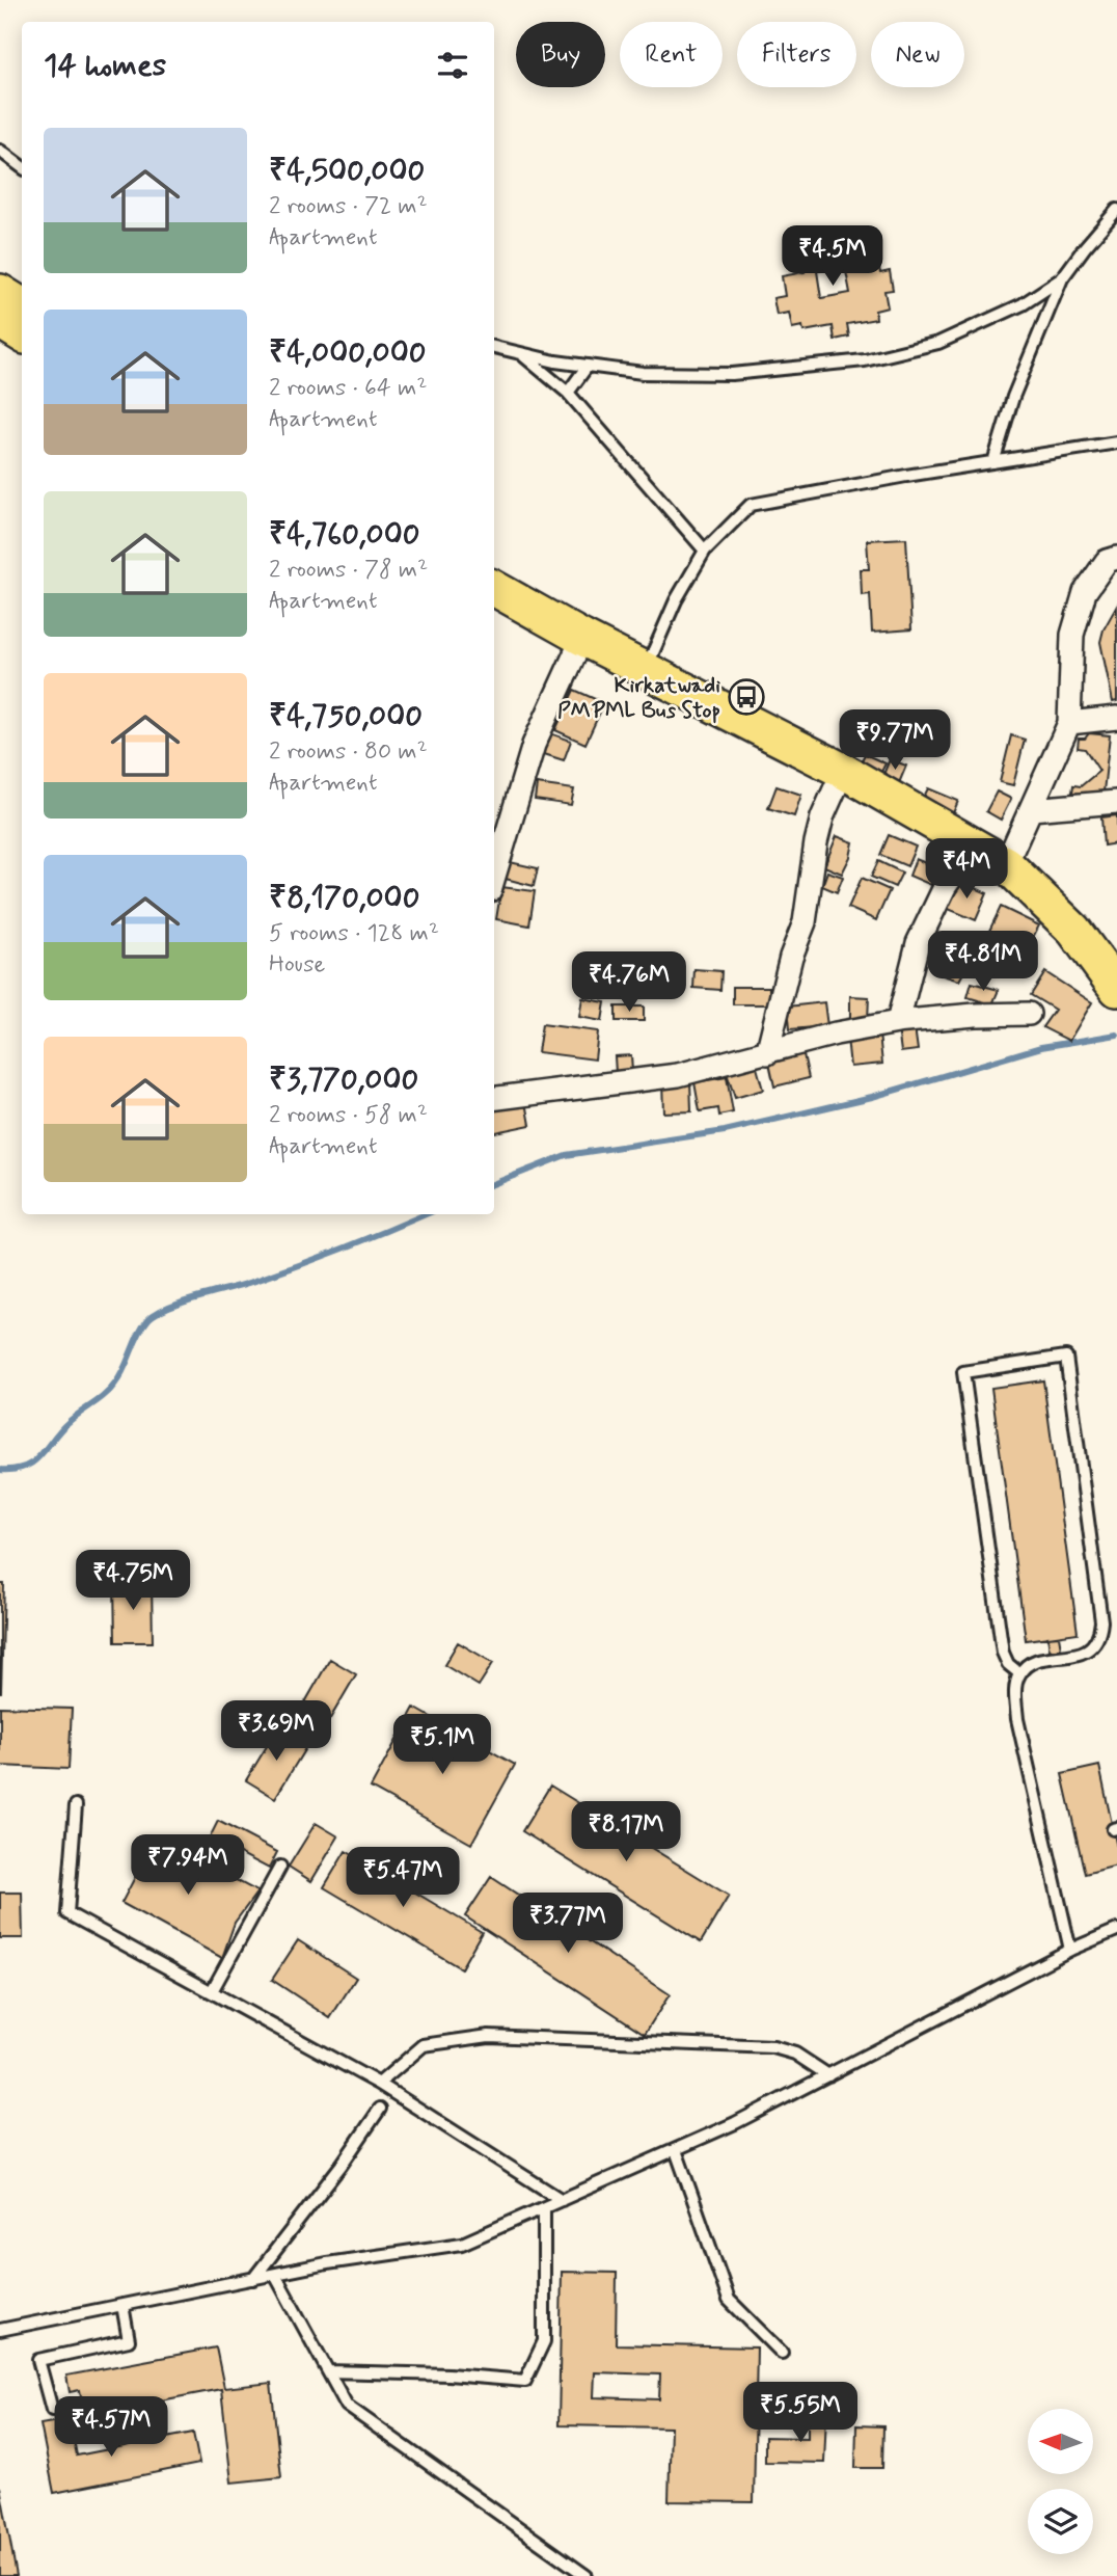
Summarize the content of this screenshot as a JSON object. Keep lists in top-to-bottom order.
{
  "places": {
    "bus stop": ["Kirkatwadi PMPML Bus Stop"]
  },
  "north": "left",
  "page": {
    "chip": [
      "Buy",
      "Rent",
      "Filters",
      "New"
    ],
    "heading": "14 homes",
    "list": [
      {
        "name": "₹4,500,000",
        "note": "2 rooms · 72 m² · Apartment"
      },
      {
        "name": "₹4,000,000",
        "note": "2 rooms · 64 m² · Apartment"
      },
      {
        "name": "₹4,760,000",
        "note": "2 rooms · 78 m² · Apartment"
      },
      {
        "name": "₹4,750,000",
        "note": "2 rooms · 80 m² · Apartment"
      },
      {
        "name": "₹8,170,000",
        "note": "5 rooms · 128 m² · House"
      },
      {
        "name": "₹3,770,000",
        "note": "2 rooms · 58 m² · Apartment"
      }
    ],
    "price": [
      "₹4.5M",
      "₹9.77M",
      "₹4M",
      "₹4.81M",
      "₹4.76M",
      "₹4.75M",
      "₹3.69M",
      "₹5.1M",
      "₹8.17M",
      "₹7.94M",
      "₹5.47M",
      "₹3.77M",
      "₹5.55M",
      "₹4.57M"
    ]
  }
}
